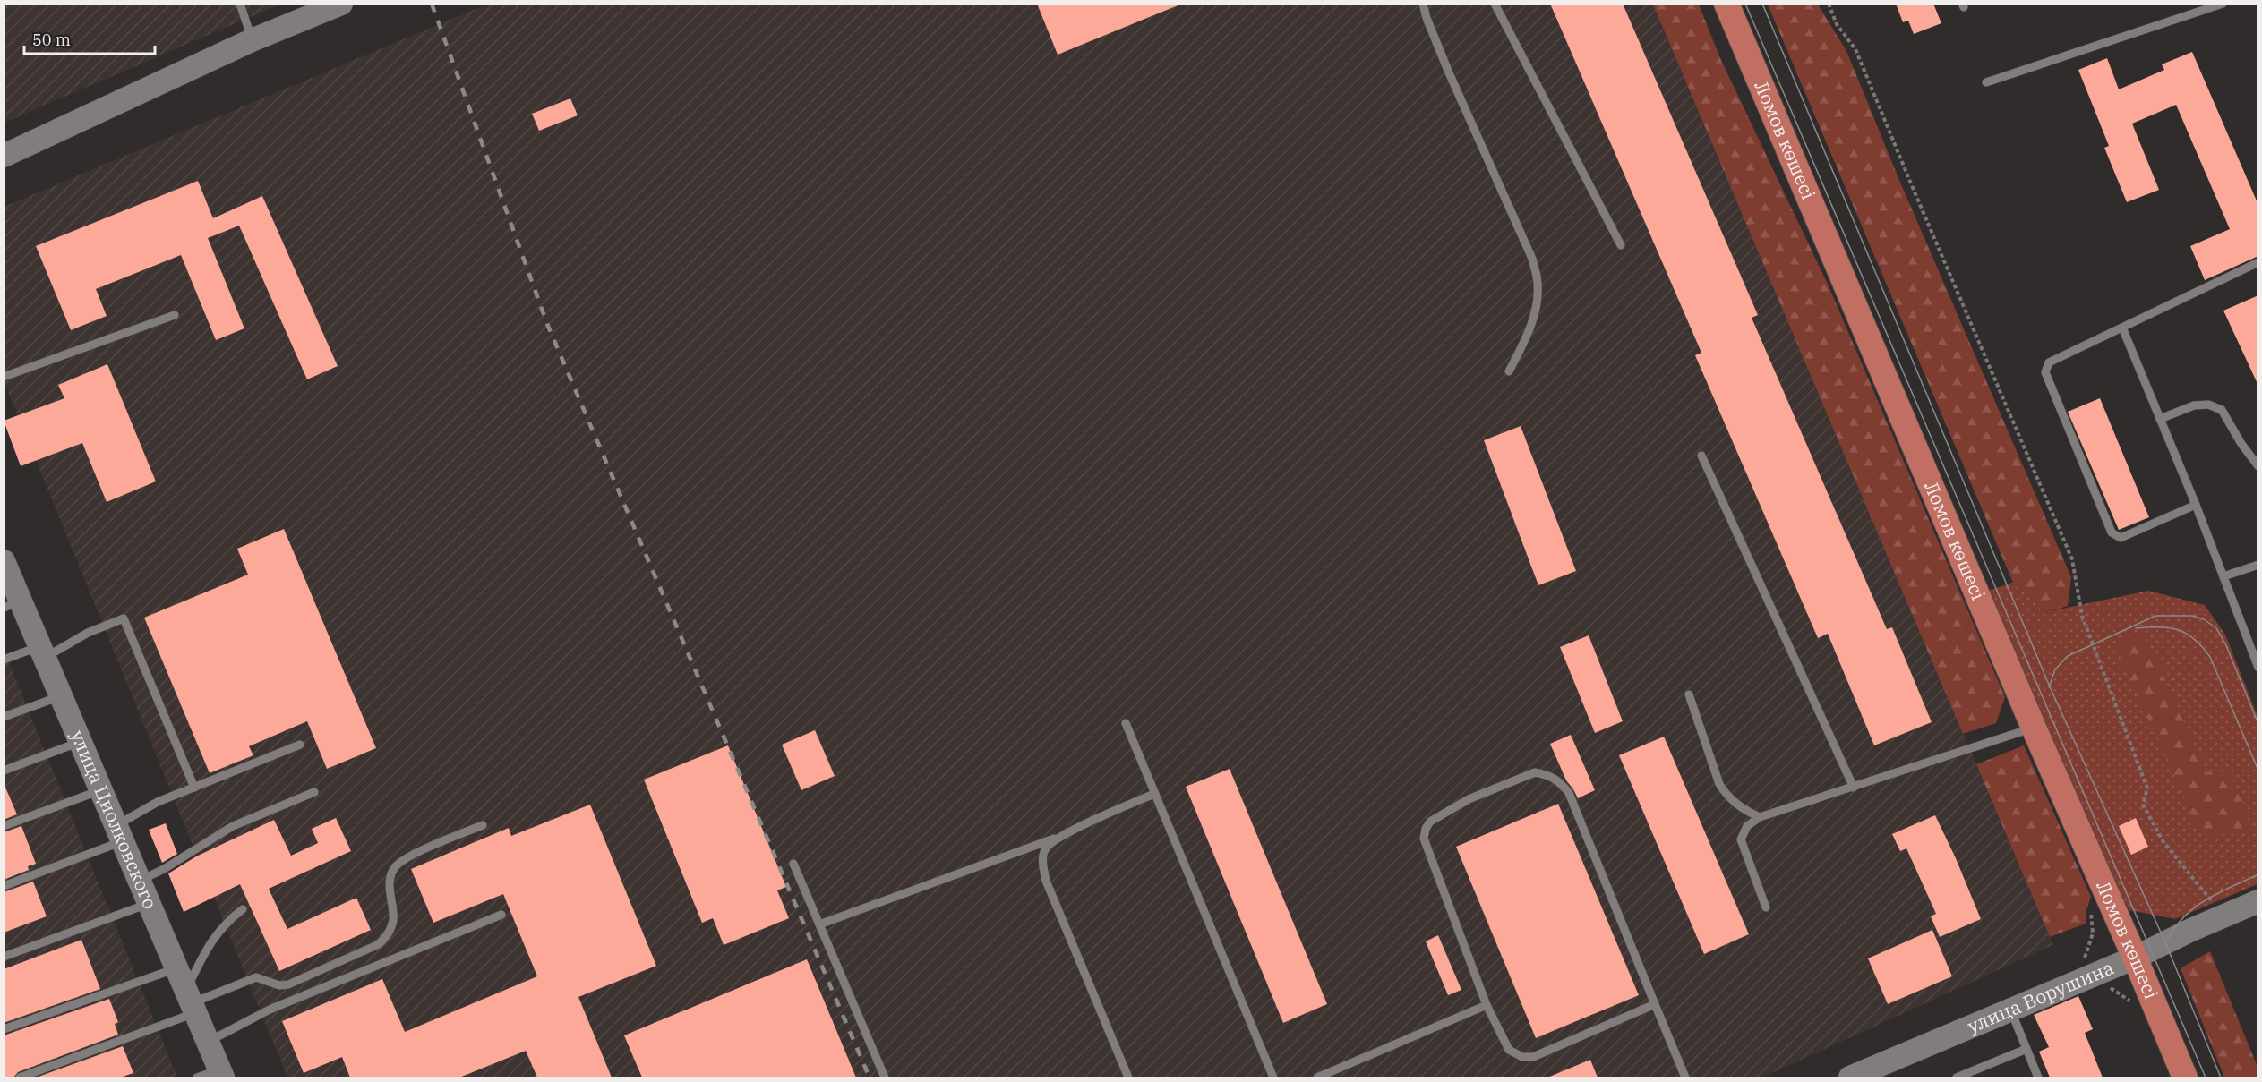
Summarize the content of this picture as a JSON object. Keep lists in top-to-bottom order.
{
  "streets": {
    "main road": ["Ломов көшесі"],
    "street": ["улица Циолковского", "улица Ворушина"]
  },
  "crossings": [
    ["Ломов көшесі", "улица Ворушина"]
  ],
  "scale_bar": "50 m"
}
